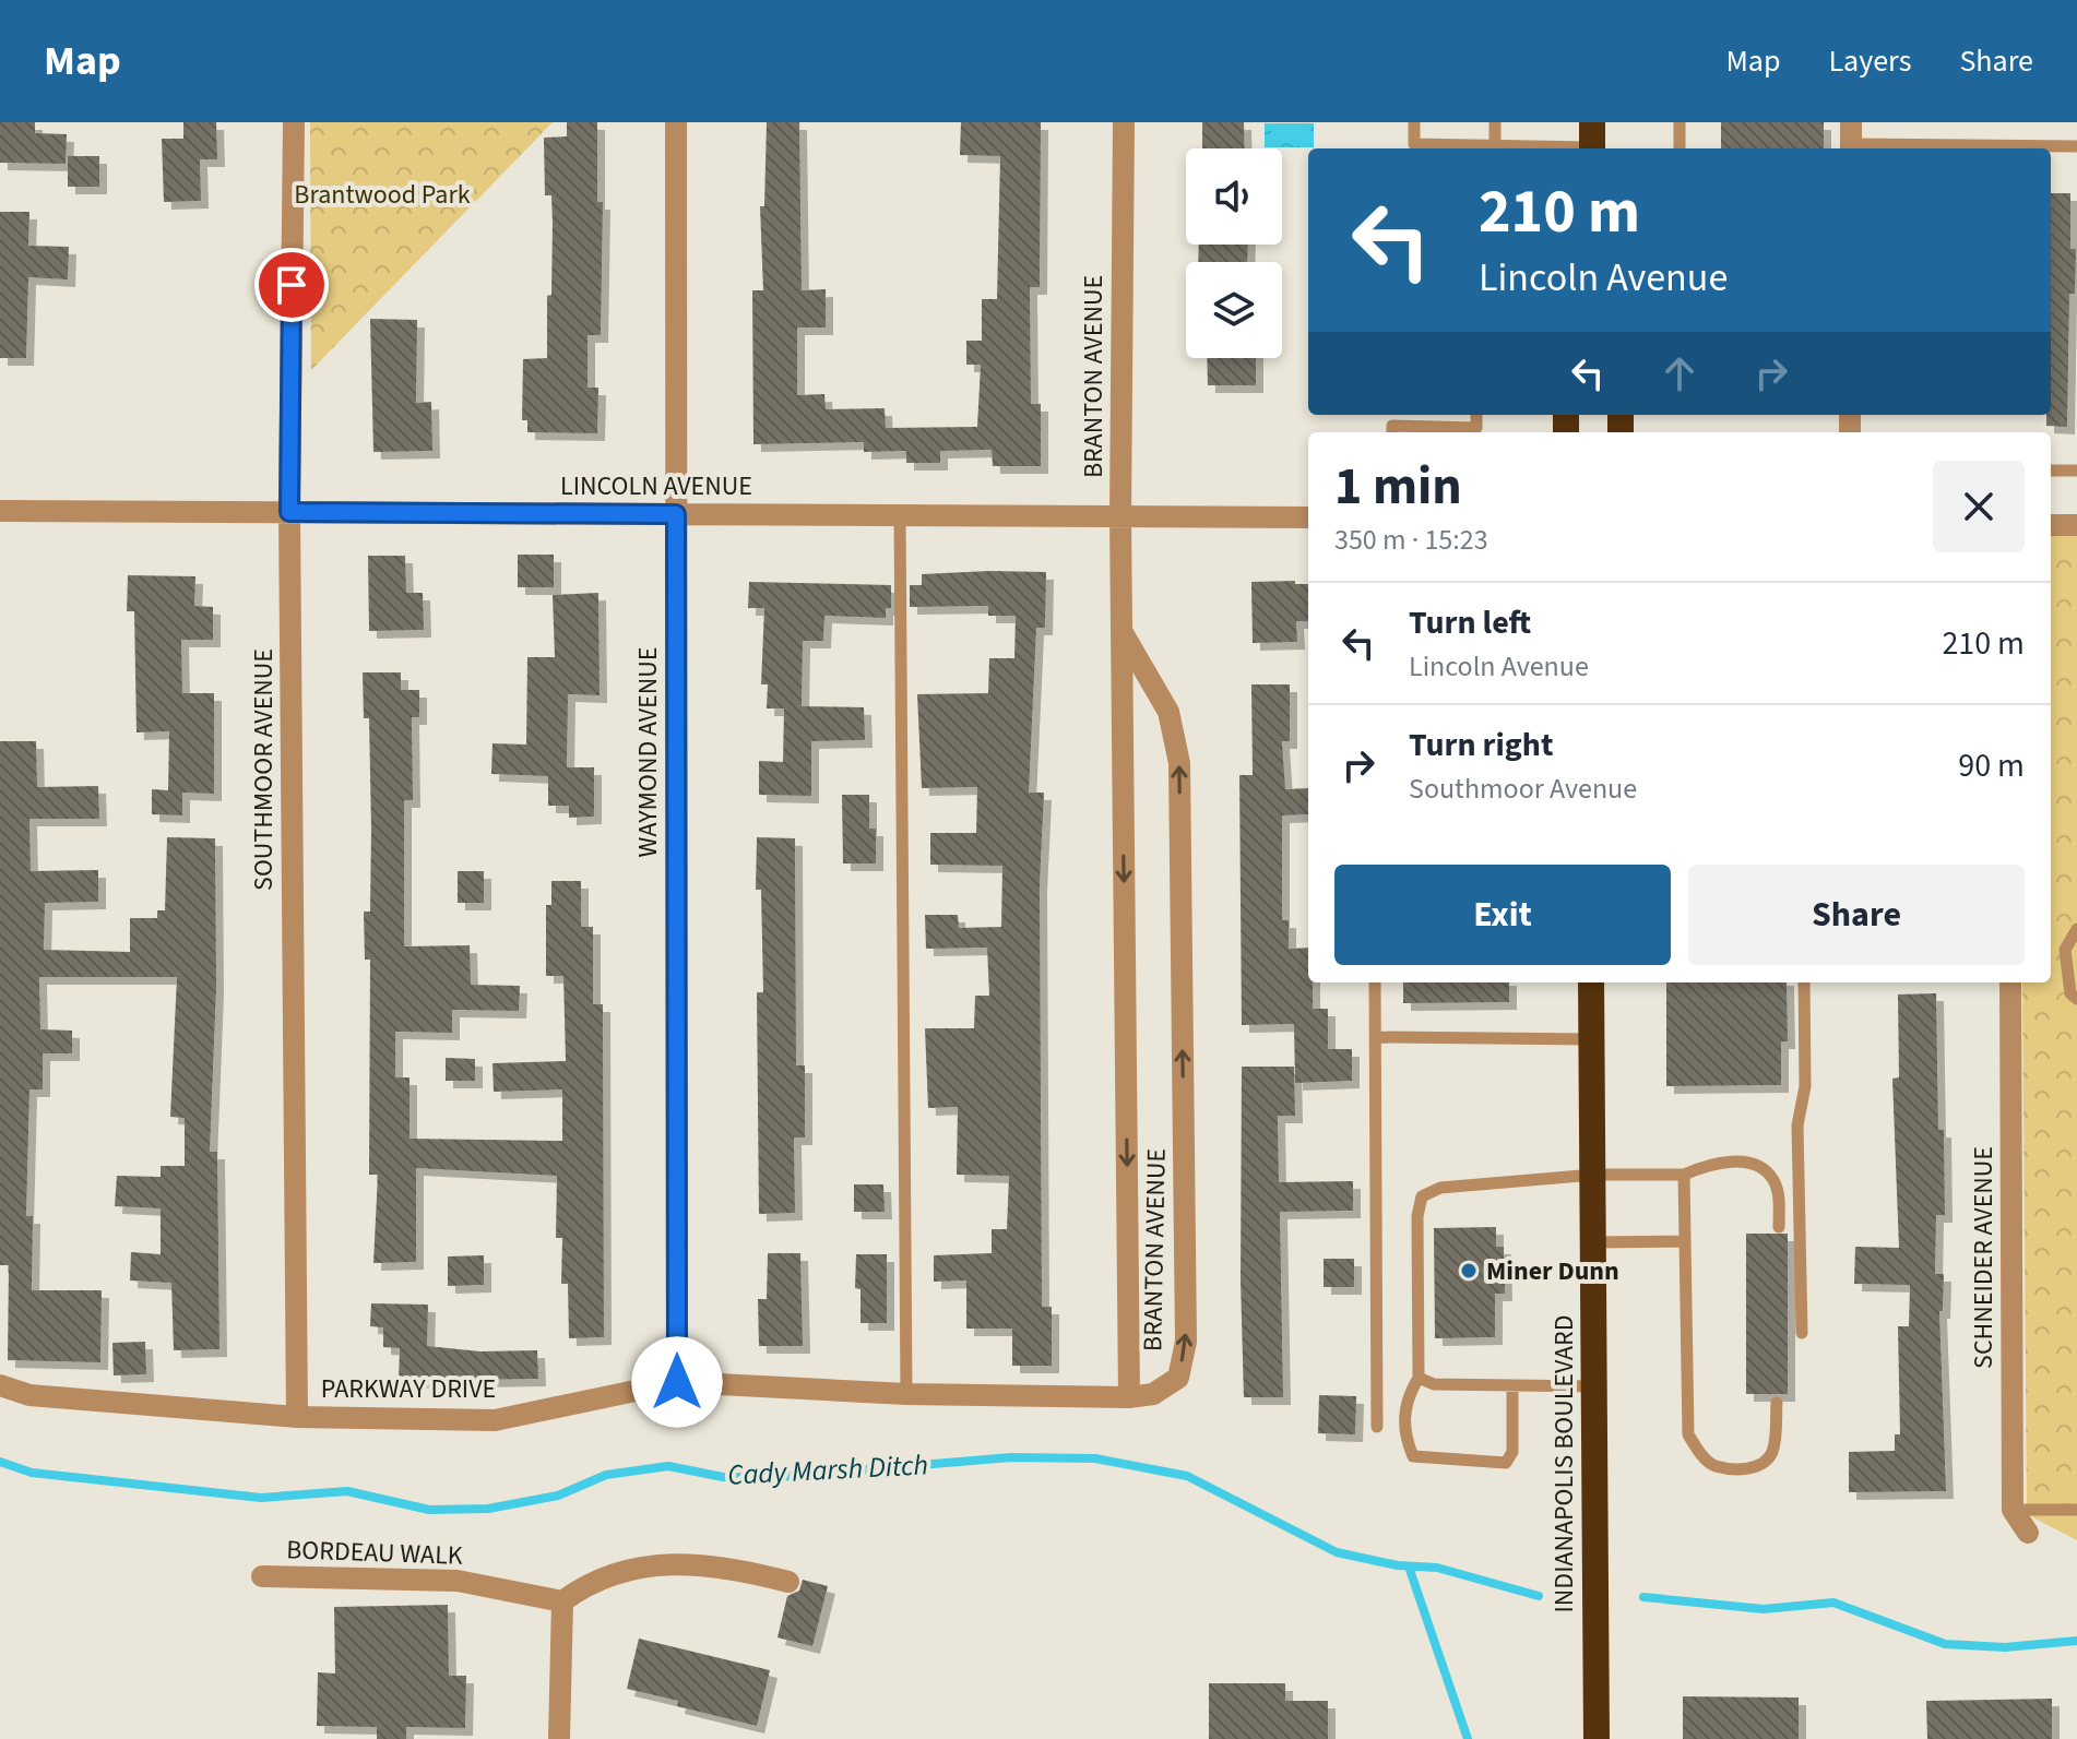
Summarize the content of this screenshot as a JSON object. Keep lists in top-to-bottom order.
{
  "streets": {
    "highway": ["INDIANAPOLIS BOULEVARD"],
    "street": [
      "BRANTON AVENUE",
      "LINCOLN AVENUE",
      "WAYMOND AVENUE",
      "SOUTHMOOR AVENUE",
      "SCHNEIDER AVENUE",
      "PARKWAY DRIVE",
      "BORDEAU WALK"
    ]
  },
  "crossings": [
    ["BRANTON AVENUE", "LINCOLN AVENUE"],
    ["BRANTON AVENUE", "PARKWAY DRIVE"],
    ["LINCOLN AVENUE", "WAYMOND AVENUE"],
    ["LINCOLN AVENUE", "SOUTHMOOR AVENUE"],
    ["WAYMOND AVENUE", "PARKWAY DRIVE"],
    ["SOUTHMOOR AVENUE", "PARKWAY DRIVE"]
  ],
  "water": ["Cady Marsh Ditch"],
  "parks": ["Brantwood Park"],
  "places": ["Miner Dunn"],
  "page": {
    "header": "Map",
    "nav": ["Map", "Layers", "Share"],
    "turn": ["210 m", "Lincoln Avenue"],
    "heading": ["1 min", "350 m · 15:23"],
    "list": [
      {
        "name": "Turn left",
        "note": "Lincoln Avenue",
        "value": "210 m"
      },
      {
        "name": "Turn right",
        "note": "Southmoor Avenue",
        "value": "90 m"
      }
    ],
    "buttons": ["Exit", "Share"]
  }
}
